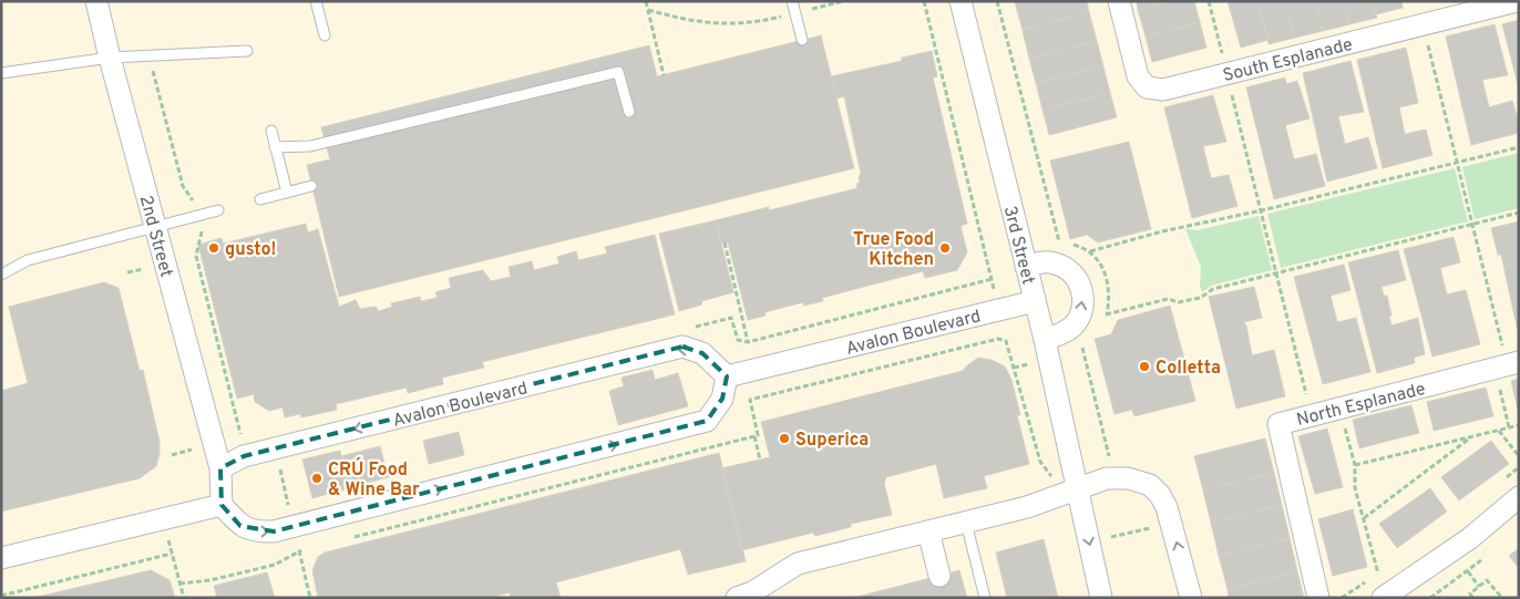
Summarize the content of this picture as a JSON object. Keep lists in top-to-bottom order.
{
  "streets": {
    "street": [
      "South Esplanade",
      "2nd Street",
      "3rd Street",
      "Avalon Boulevard",
      "North Esplanade"
    ]
  },
  "crossings": [
    ["2nd Street", "Avalon Boulevard"],
    ["3rd Street", "Avalon Boulevard"]
  ],
  "places": [
    "gusto!",
    "True Food Kitchen",
    "Colletta",
    "Superica",
    "CRÚ Food & Wine Bar"
  ]
}
